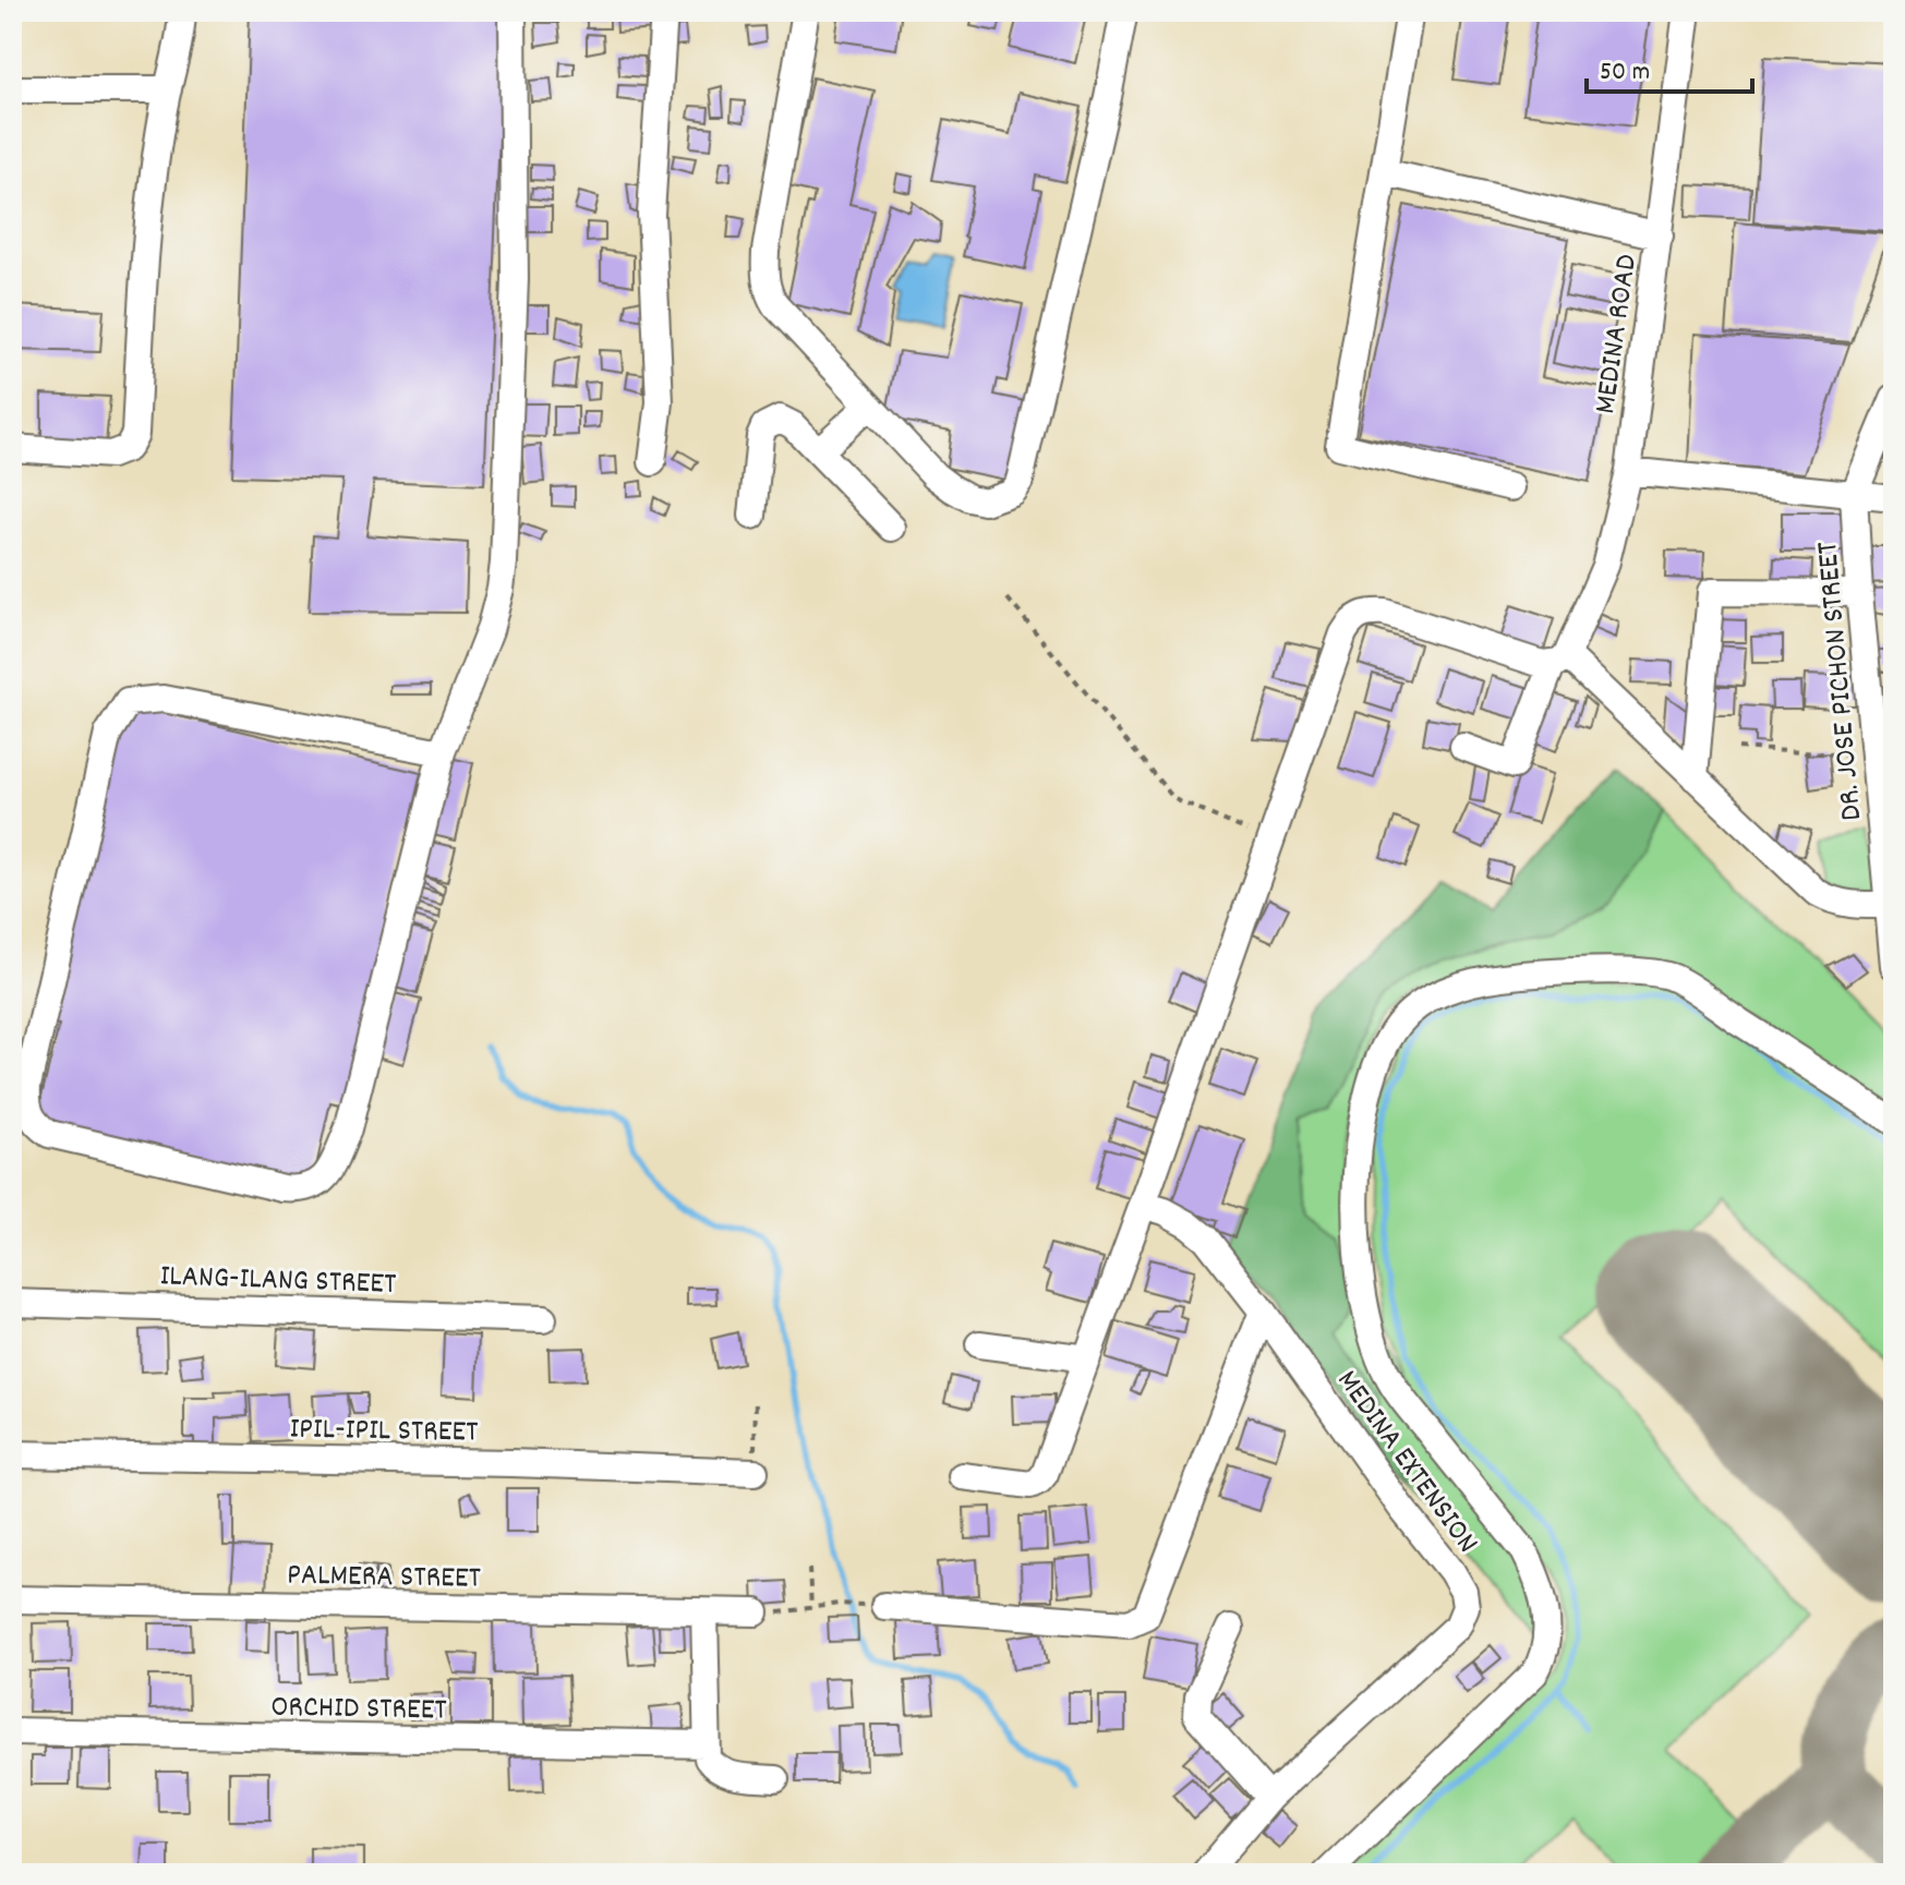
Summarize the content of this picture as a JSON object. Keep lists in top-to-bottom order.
{
  "streets": {
    "street": [
      "MEDINA ROAD",
      "DR. JOSE PICHON STREET",
      "ILANG-ILANG STREET",
      "IPIL-IPIL STREET",
      "MEDINA EXTENSION",
      "PALMERA STREET",
      "ORCHID STREET"
    ]
  },
  "scale_bar": "50 m"
}
